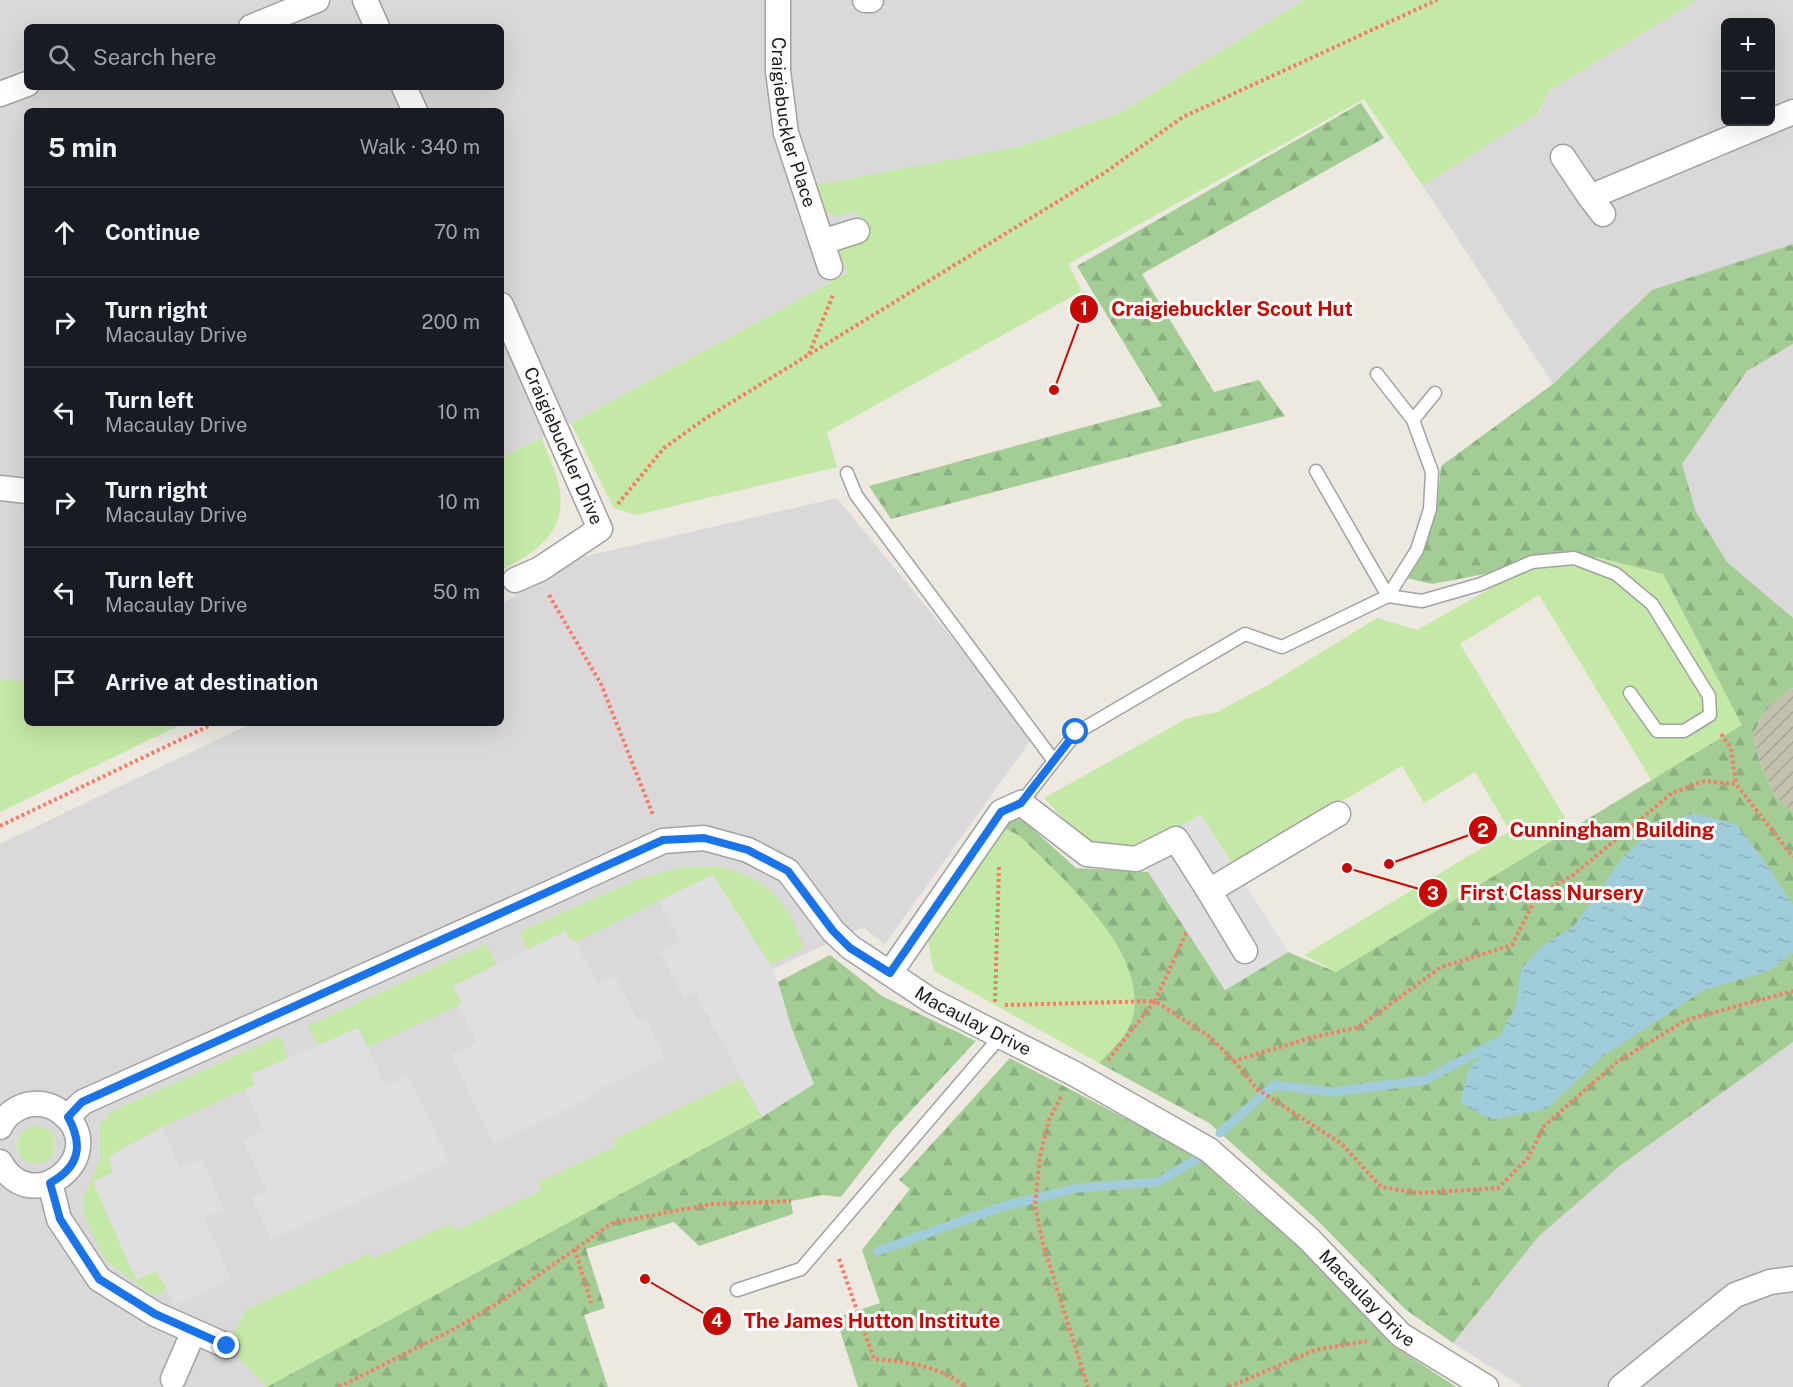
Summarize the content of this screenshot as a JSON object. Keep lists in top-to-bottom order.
{
  "streets": {
    "street": ["Craigiebuckler Place", "Craigiebuckler Drive", "Macaulay Drive"]
  },
  "places": [
    "Craigiebuckler Scout Hut",
    "Cunningham Building",
    "First Class Nursery",
    "The James Hutton Institute"
  ],
  "page": {
    "map_buttons": ["+", "−"],
    "search": "Search here",
    "heading": ["5 min", "Walk · 340 m"],
    "list": [
      ["Continue", "70 m"],
      ["Turn right", "Macaulay Drive", "200 m"],
      ["Turn left", "Macaulay Drive", "10 m"],
      ["Turn right", "Macaulay Drive", "10 m"],
      ["Turn left", "Macaulay Drive", "50 m"],
      "Arrive at destination"
    ]
  }
}
